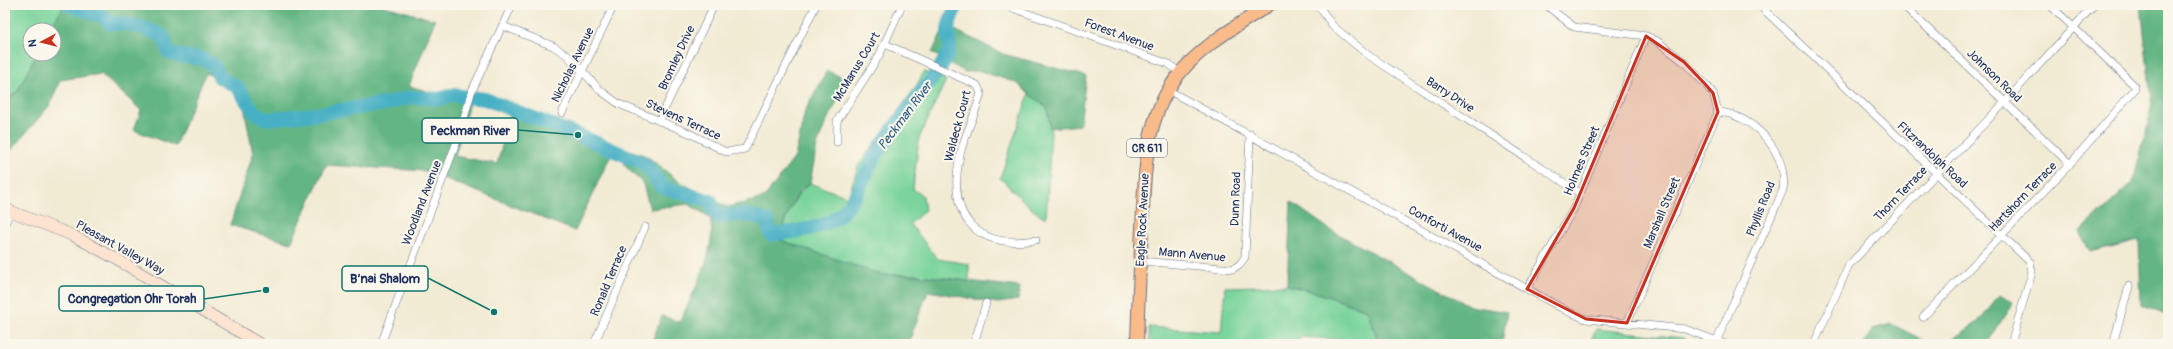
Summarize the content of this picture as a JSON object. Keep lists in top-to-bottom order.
{
  "streets": {
    "main road": ["CR 611", "Eagle Rock Avenue", "Pleasant Valley Way"],
    "street": [
      "Forest Avenue",
      "Bromley Drive",
      "Nicholas Avenue",
      "McManus Court",
      "Johnson Road",
      "Barry Drive",
      "Stevens Terrace",
      "Waldeck Court",
      "Fitzrandolph Road",
      "Holmes Street",
      "Thorn Terrace",
      "Hartshorn Terrace",
      "Dunn Road",
      "Woodland Avenue",
      "Phyllis Road",
      "Marshall Street",
      "Conforti Avenue",
      "Mann Avenue",
      "Ronald Terrace"
    ]
  },
  "crossings": [
    ["Forest Avenue", "Eagle Rock Avenue"],
    ["Bromley Drive", "Stevens Terrace"],
    ["Nicholas Avenue", "Stevens Terrace"],
    ["McManus Court", "Waldeck Court"],
    ["Johnson Road", "Thorn Terrace"],
    ["Johnson Road", "Hartshorn Terrace"],
    ["Barry Drive", "Holmes Street"],
    ["Stevens Terrace", "Woodland Avenue"],
    ["Fitzrandolph Road", "Thorn Terrace"],
    ["Fitzrandolph Road", "Hartshorn Terrace"],
    ["Holmes Street", "Conforti Avenue"],
    ["Thorn Terrace", "Hartshorn Terrace"],
    ["Dunn Road", "Conforti Avenue"],
    ["Dunn Road", "Mann Avenue"],
    ["Phyllis Road", "Marshall Street"],
    ["Phyllis Road", "Conforti Avenue"],
    ["Marshall Street", "Conforti Avenue"],
    ["Eagle Rock Avenue", "Conforti Avenue"],
    ["Eagle Rock Avenue", "Mann Avenue"]
  ],
  "water": ["Peckman River"],
  "places": ["Peckman River", "Congregation Ohr Torah", "B’nai Shalom"],
  "north": "left"
}
